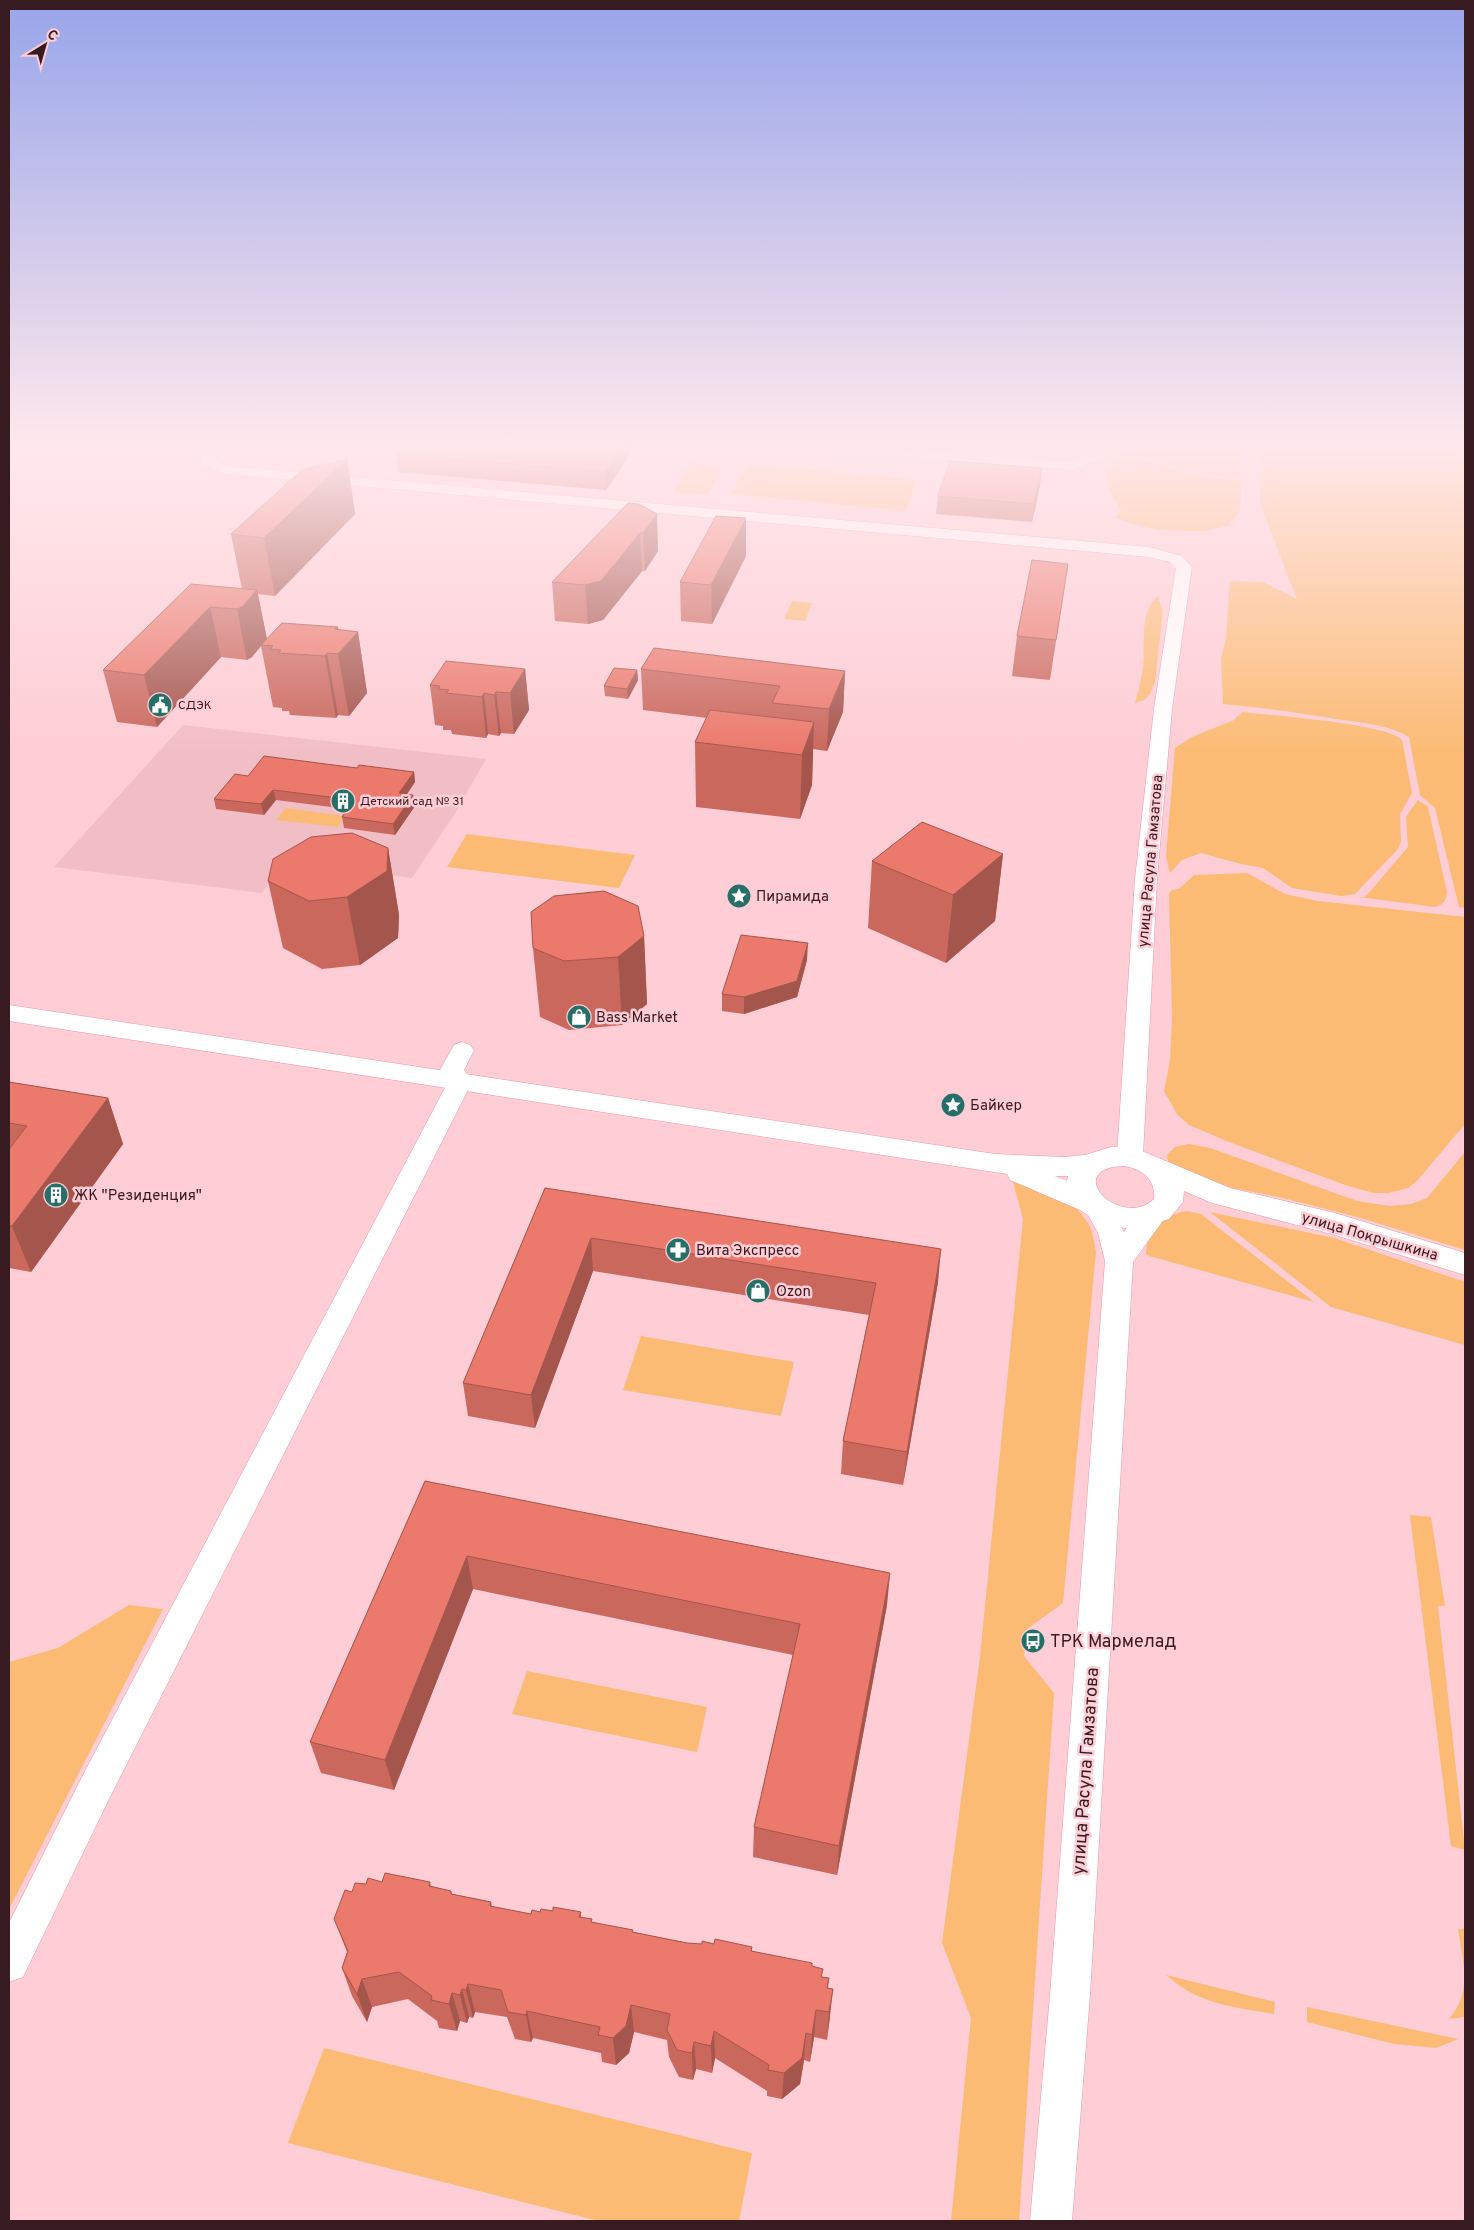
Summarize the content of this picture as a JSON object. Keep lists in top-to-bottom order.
{
  "streets": {
    "main road": ["улица Покрышкина"],
    "street": ["улица Расула Гамзатова"]
  },
  "crossings": [
    ["улица Расула Гамзатова", "улица Покрышкина"]
  ],
  "places": {
    "public building": ["СДЭК"],
    "building": ["Детский сад № 31", "ЖК \"Резиденция\""],
    "place": ["Пирамида", "Байкер"],
    "shop": ["Bass Market", "Ozon"],
    "pharmacy": ["Вита Экспресс"],
    "bus stop": ["ТРК Мармелад"]
  },
  "north": "top right"
}
